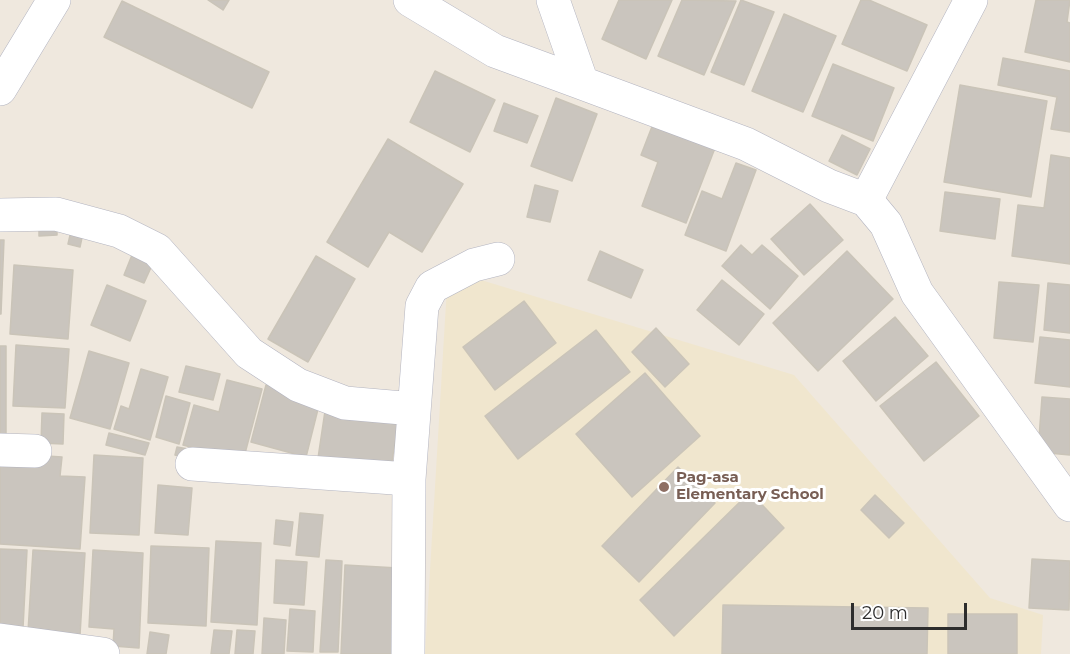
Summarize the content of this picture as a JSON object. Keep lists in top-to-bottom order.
{
  "places": ["Pag-asa Elementary School"],
  "scale_bar": "20 m"
}
